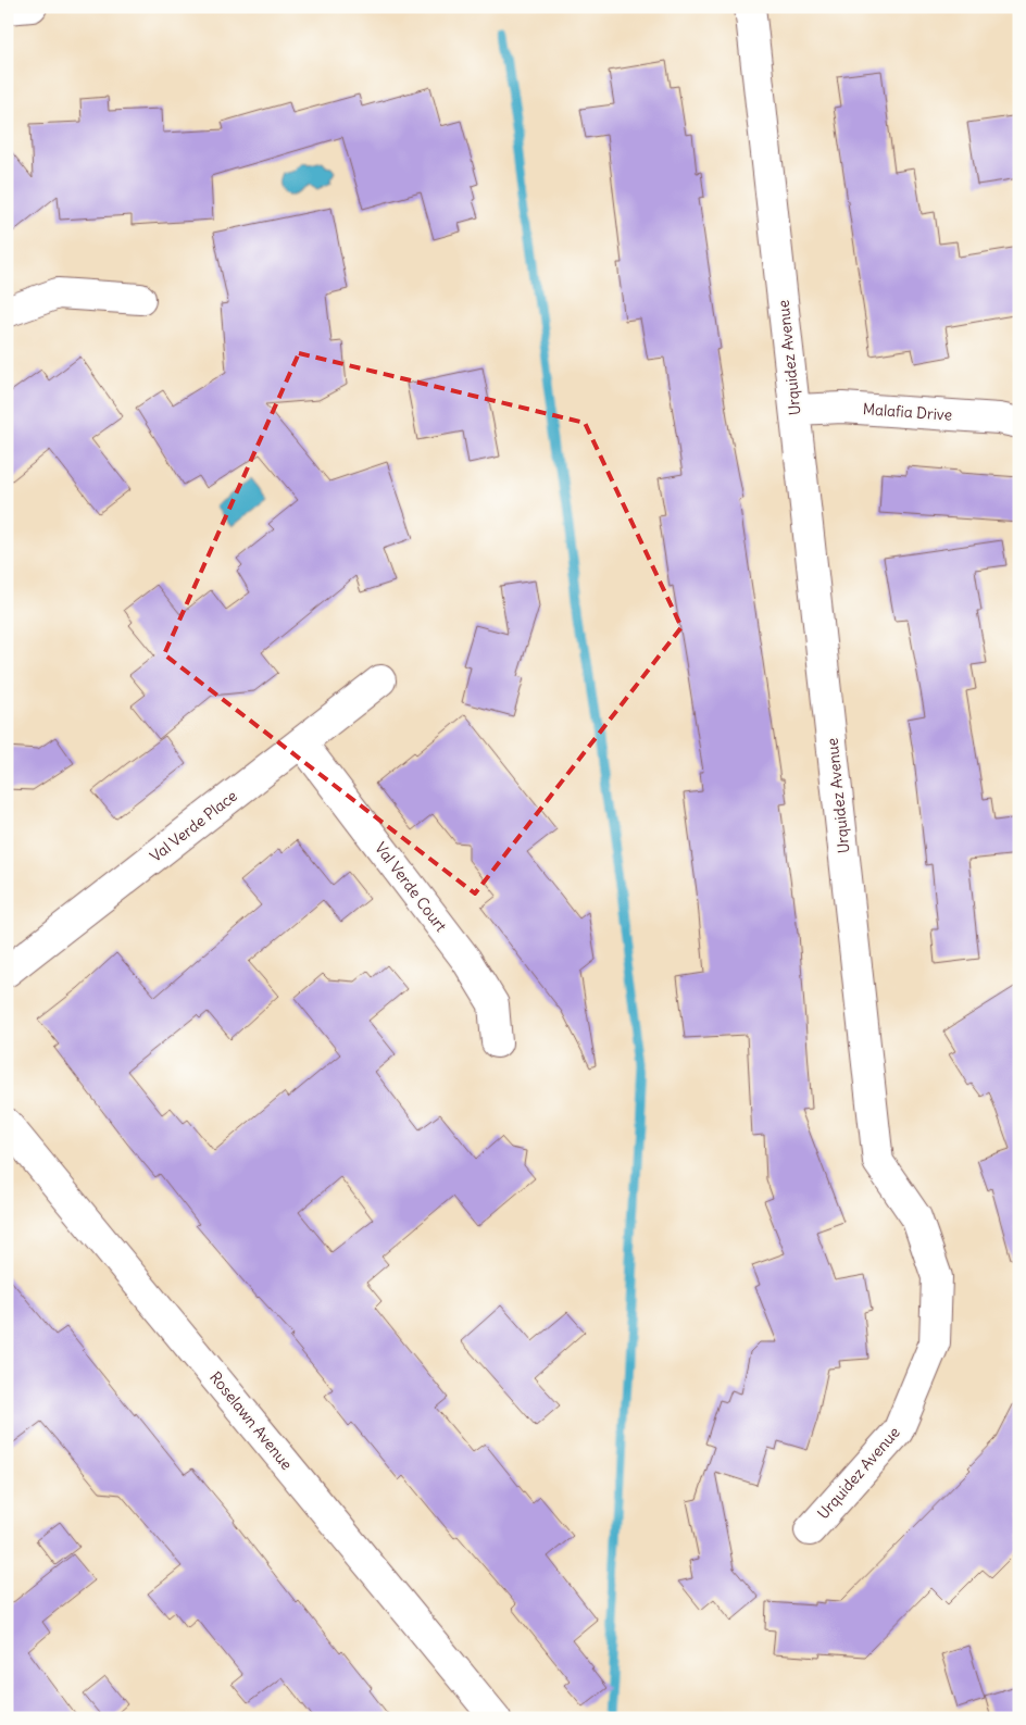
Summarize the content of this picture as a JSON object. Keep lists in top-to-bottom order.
{
  "streets": {
    "street": [
      "Urquidez Avenue",
      "Malafia Drive",
      "Val Verde Place",
      "Val Verde Court",
      "Roselawn Avenue"
    ]
  },
  "crossings": [
    ["Urquidez Avenue", "Malafia Drive"],
    ["Val Verde Place", "Val Verde Court"]
  ]
}
